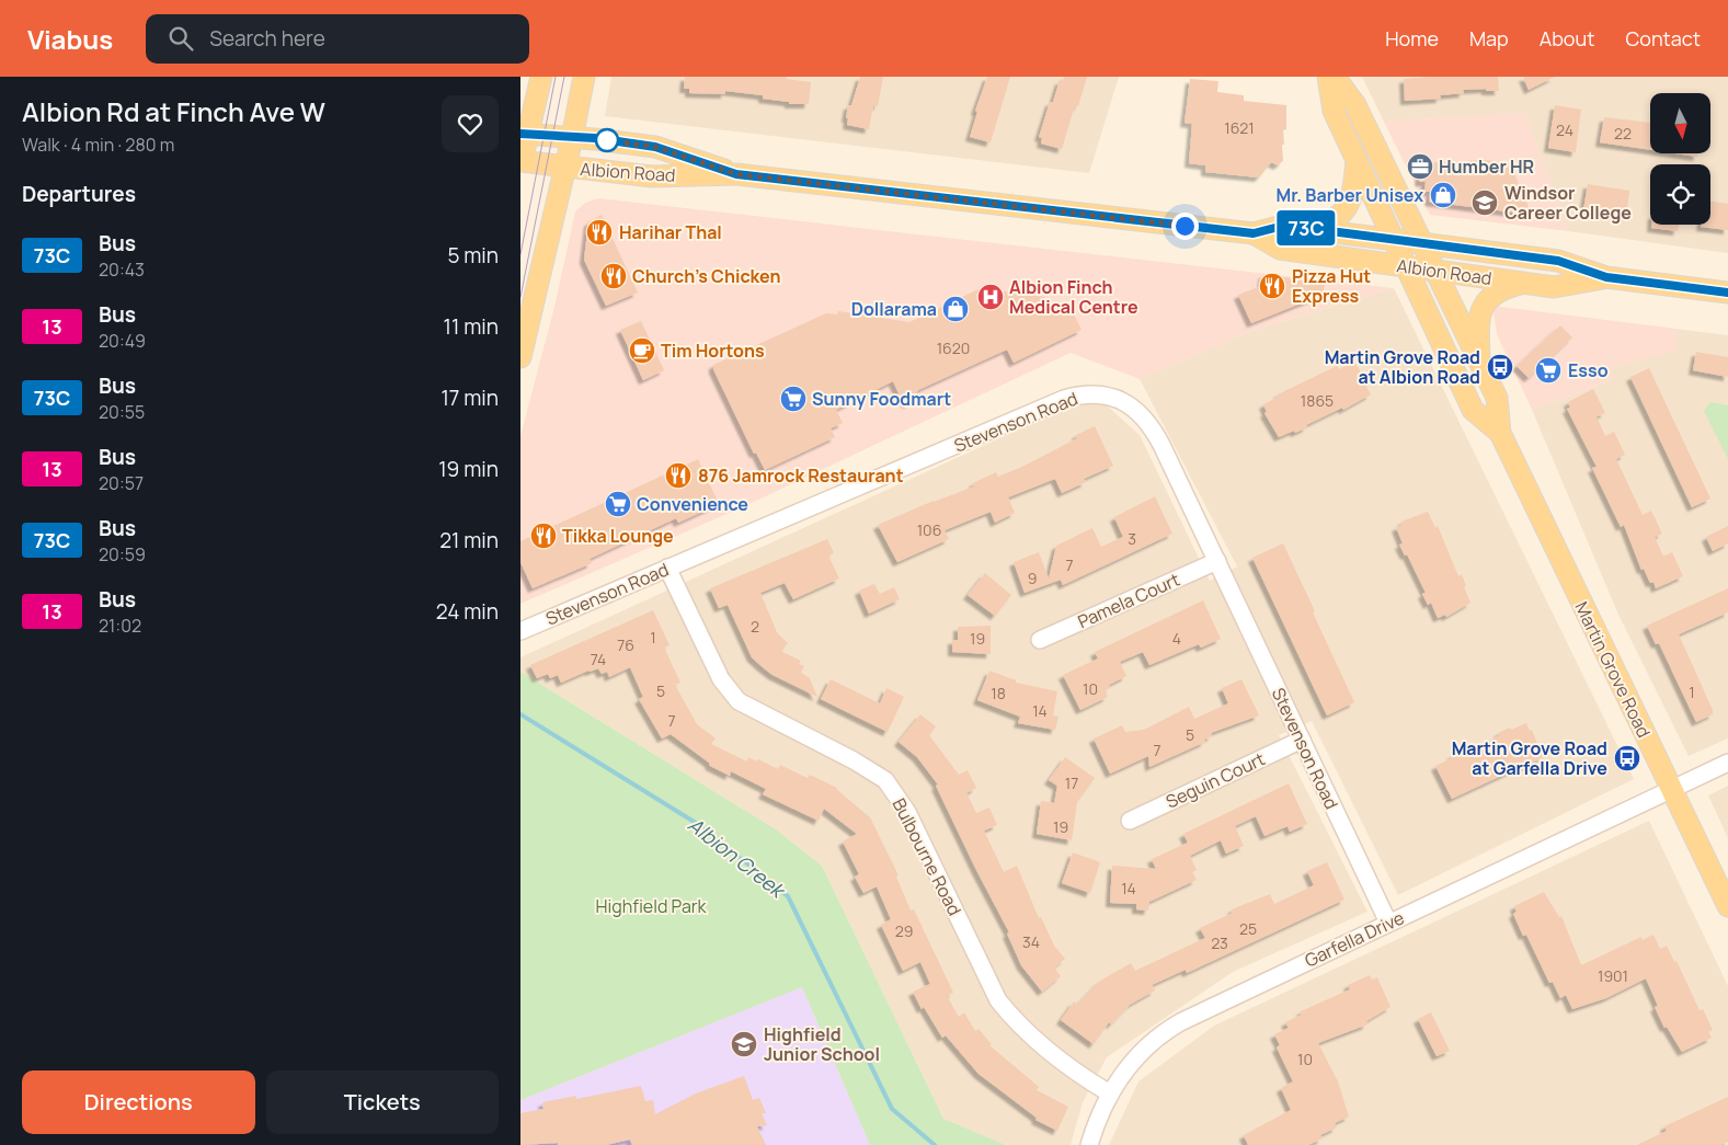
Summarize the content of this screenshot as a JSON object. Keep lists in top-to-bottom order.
{
  "streets": {
    "main road": ["Albion Road", "Martin Grove Road"],
    "street": [
      "Stevenson Road",
      "Pamela Court",
      "Seguin Court",
      "Bulbourne Road",
      "Garfella Drive"
    ]
  },
  "crossings": [
    ["Albion Road", "Martin Grove Road"],
    ["Stevenson Road", "Pamela Court"],
    ["Stevenson Road", "Seguin Court"],
    ["Stevenson Road", "Bulbourne Road"],
    ["Stevenson Road", "Garfella Drive"],
    ["Martin Grove Road", "Garfella Drive"],
    ["Bulbourne Road", "Garfella Drive"]
  ],
  "water": ["Albion Creek"],
  "parks": ["Highfield Park"],
  "places": {
    "office": ["Humber HR"],
    "shop": ["Mr. Barber Unisex", "Dollarama"],
    "school or university": ["Windsor Career College", "Highfield Junior School"],
    "restaurant": [
      "Harihar Thal",
      "Church's Chicken",
      "Pizza Hut Express",
      "876 Jamrock Restaurant",
      "Tikka Lounge"
    ],
    "hospital": ["Albion Finch Medical Centre"],
    "cafe": ["Tim Hortons"],
    "bus stop": ["Martin Grove Road at Albion Road", "Martin Grove Road at Garfella Drive"],
    "supermarket": ["Esso", "Sunny Foodmart", "Convenience"]
  },
  "lines": ["bus line 73C"],
  "house_numbers": [
    "1621",
    "24",
    "22",
    "1620",
    "1865",
    "106",
    "3",
    "7",
    "9",
    "2",
    "1",
    "19",
    "4",
    "76",
    "74",
    "10",
    "5",
    "1",
    "18",
    "14",
    "7",
    "5",
    "7",
    "17",
    "19",
    "14",
    "25",
    "29",
    "34",
    "23",
    "1901",
    "10"
  ],
  "north": "bottom",
  "page": {
    "header": "Viabus",
    "search": "Search here",
    "nav": [
      "Home",
      "Map",
      "About",
      "Contact"
    ],
    "heading": [
      ["Albion Rd at Finch Ave W", "Walk · 4 min · 280 m"],
      "Departures"
    ],
    "on_map": "73C",
    "list": [
      {
        "mark": "73C",
        "name": "Bus",
        "note": "20:43",
        "value": "5 min"
      },
      {
        "mark": "13",
        "name": "Bus",
        "note": "20:49",
        "value": "11 min"
      },
      {
        "mark": "73C",
        "name": "Bus",
        "note": "20:55",
        "value": "17 min"
      },
      {
        "mark": "13",
        "name": "Bus",
        "note": "20:57",
        "value": "19 min"
      },
      {
        "mark": "73C",
        "name": "Bus",
        "note": "20:59",
        "value": "21 min"
      },
      {
        "mark": "13",
        "name": "Bus",
        "note": "21:02",
        "value": "24 min"
      }
    ],
    "buttons": ["Directions", "Tickets"]
  }
}
